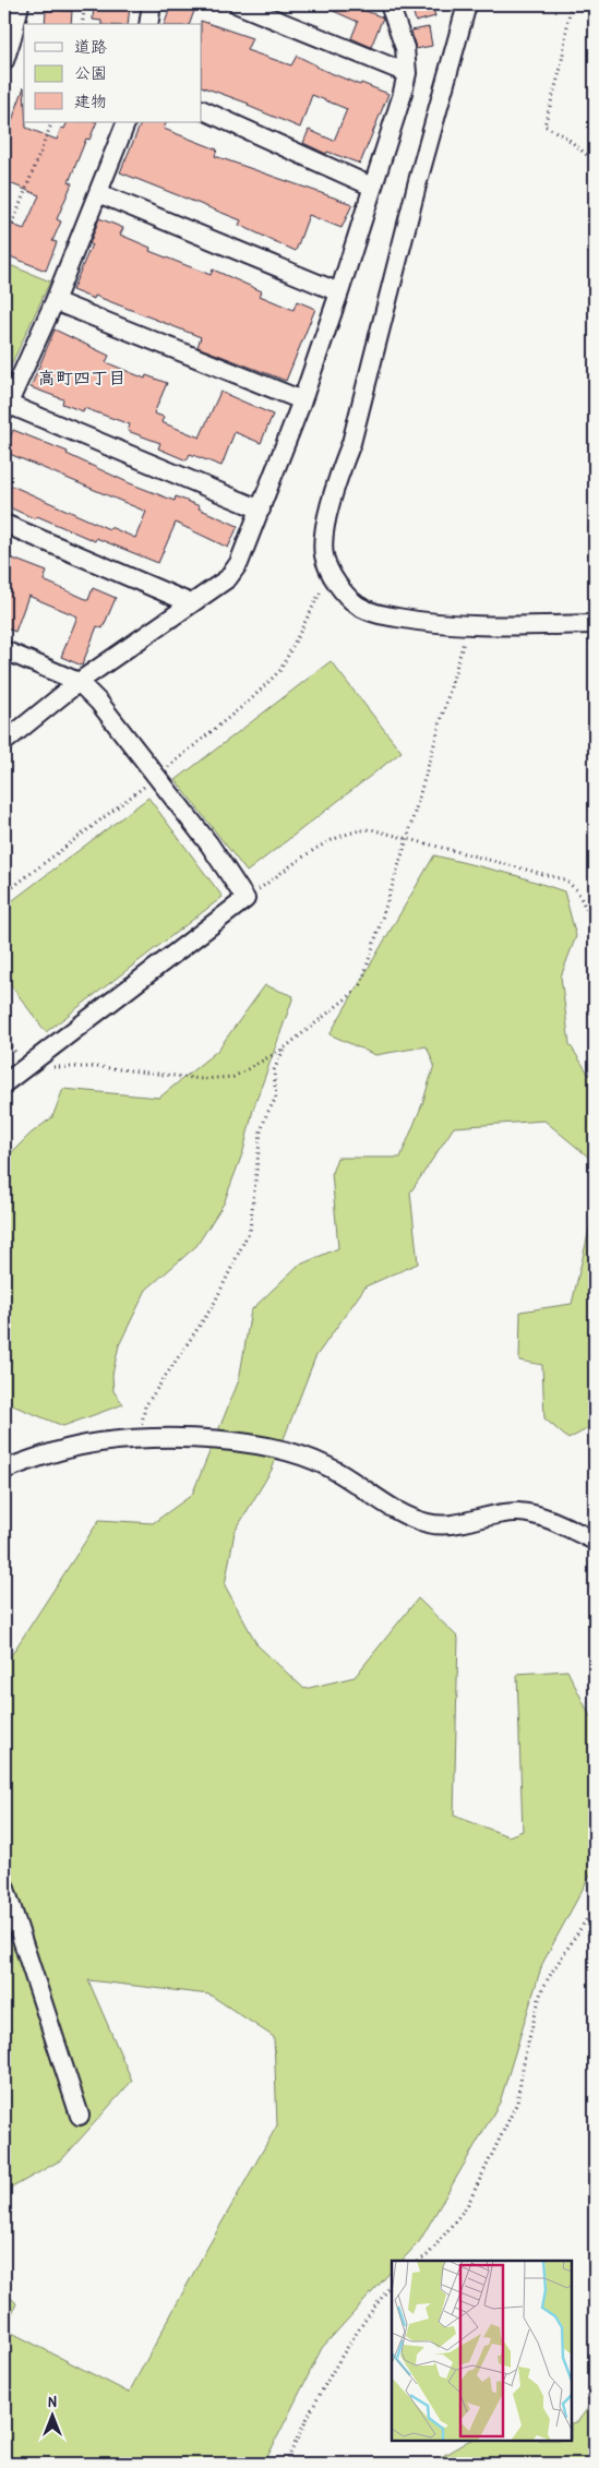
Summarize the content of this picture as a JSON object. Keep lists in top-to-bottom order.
{
  "districts": ["高町四丁目"],
  "legend": ["道路", "公園", "建物"],
  "north": "top"
}
